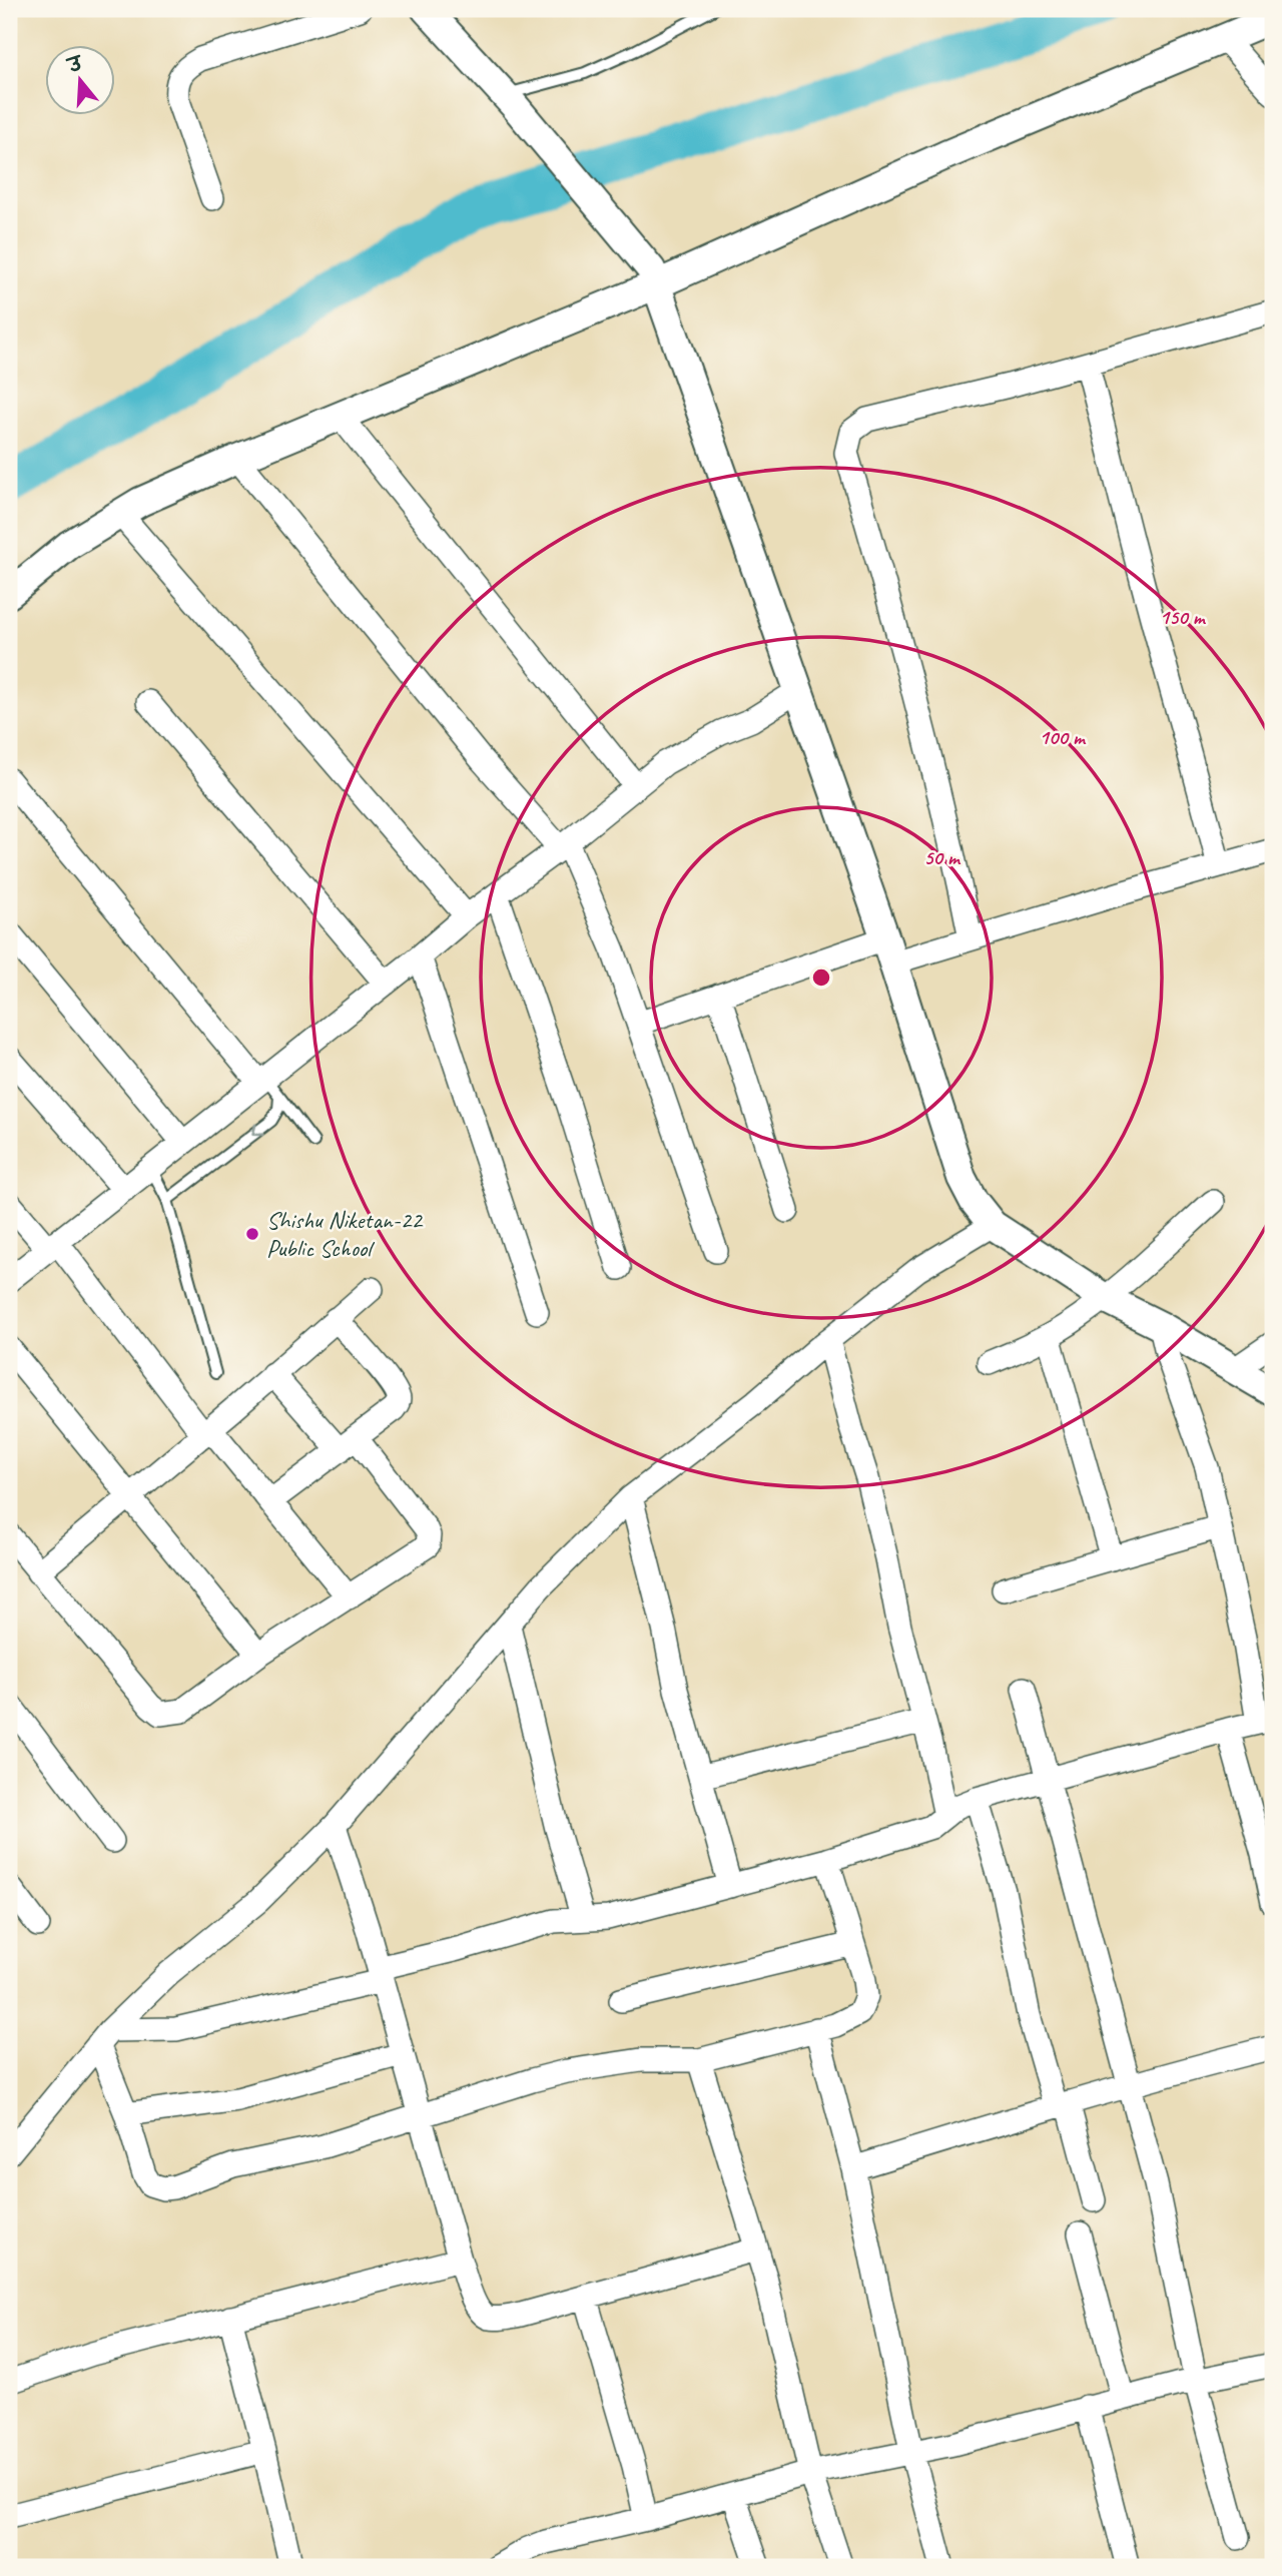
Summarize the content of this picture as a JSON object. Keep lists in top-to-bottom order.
{
  "places": ["Shishu Niketan-22 Public School"],
  "north": "top",
  "rings": ["150 m", "100 m", "50 m"]
}
